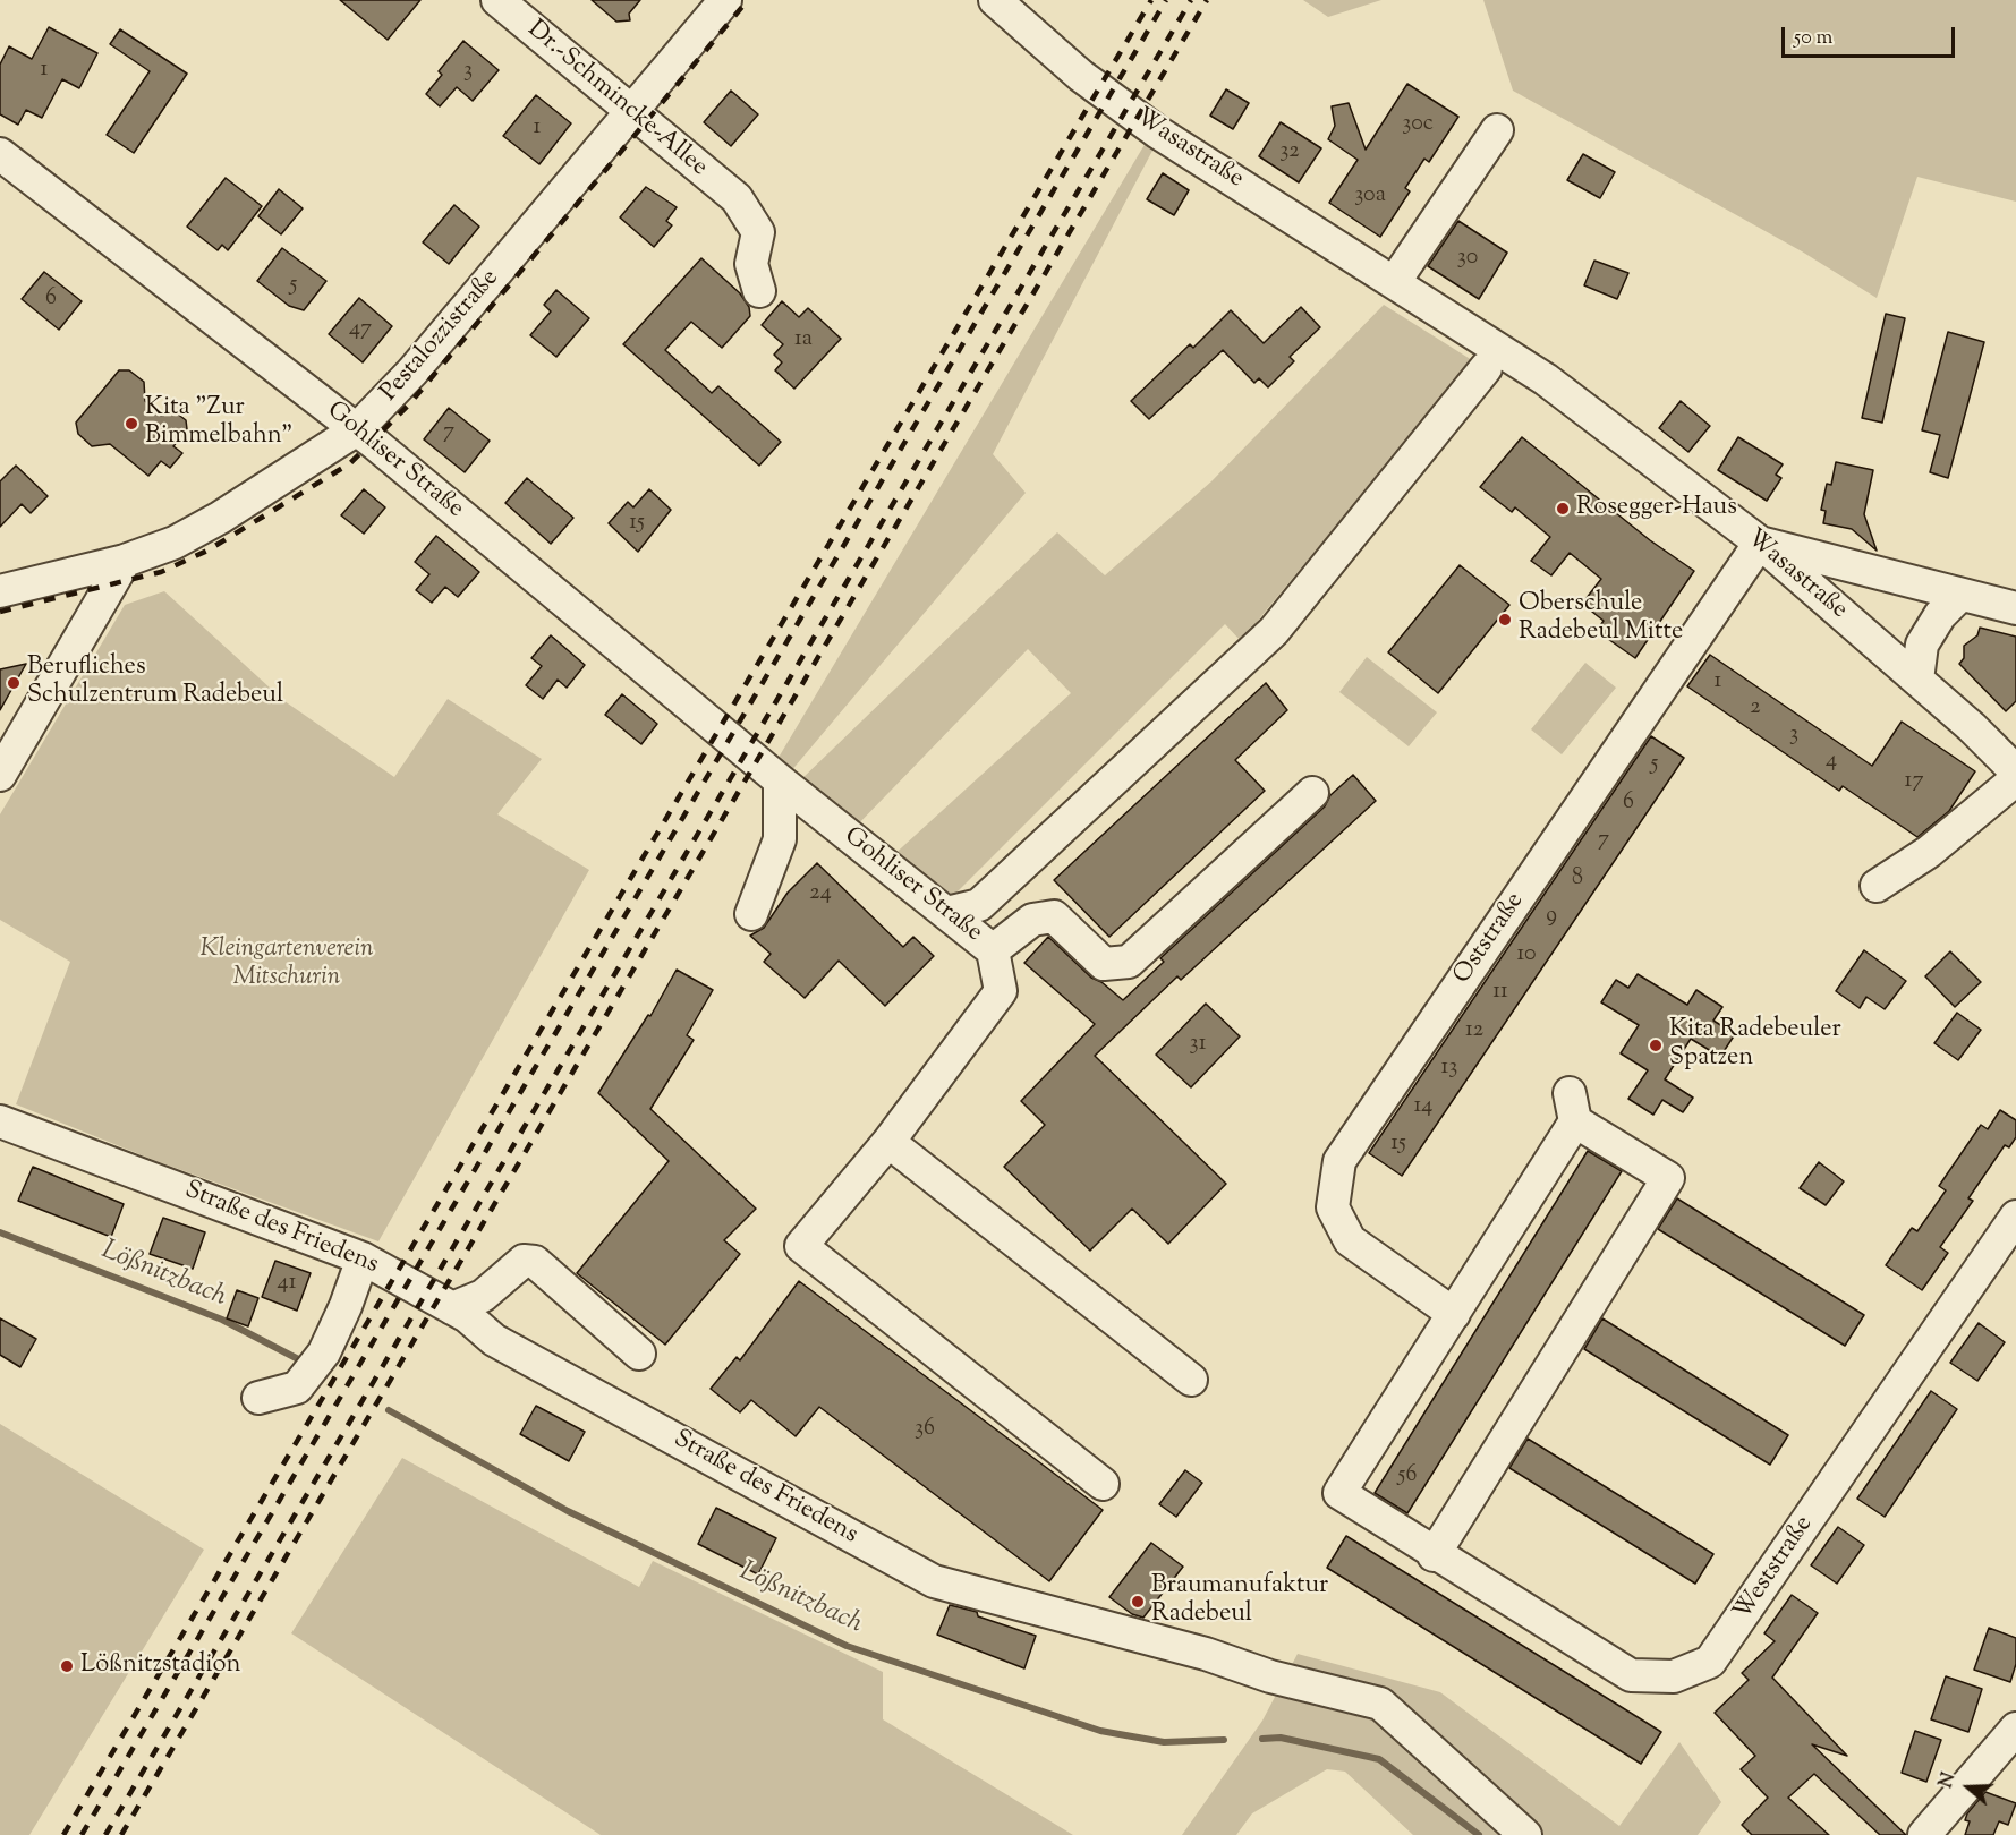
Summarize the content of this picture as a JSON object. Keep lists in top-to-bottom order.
{
  "streets": {
    "street": [
      "Dr.-Schmincke-Allee",
      "Wasastraße",
      "Pestalozzistraße",
      "Gohliser Straße",
      "Oststraße",
      "Straße des Friedens",
      "Weststraße"
    ]
  },
  "crossings": [
    ["Dr.-Schmincke-Allee", "Pestalozzistraße"],
    ["Wasastraße", "Oststraße"],
    ["Pestalozzistraße", "Gohliser Straße"],
    ["Oststraße", "Weststraße"]
  ],
  "water": ["Lößnitzbach"],
  "parks": ["Kleingartenverein Mitschurin"],
  "places": [
    "Kita \"Zur Bimmelbahn\"",
    "Rosegger-Haus",
    "Oberschule Radebeul Mitte",
    "Berufliches Schulzentrum Radebeul",
    "Kita Radebeuler Spatzen",
    "Braumanufaktur Radebeul",
    "Lößnitzstadion"
  ],
  "house_numbers": [
    "1",
    "3",
    "30c",
    "1",
    "32",
    "30a",
    "30",
    "5",
    "6",
    "47",
    "1a",
    "7",
    "15",
    "1",
    "2",
    "3",
    "4",
    "5",
    "17",
    "6",
    "7",
    "8",
    "24",
    "9",
    "10",
    "11",
    "12",
    "31",
    "13",
    "14",
    "15",
    "41",
    "36",
    "56"
  ],
  "scale_bar": "50 m",
  "north": "left"
}
